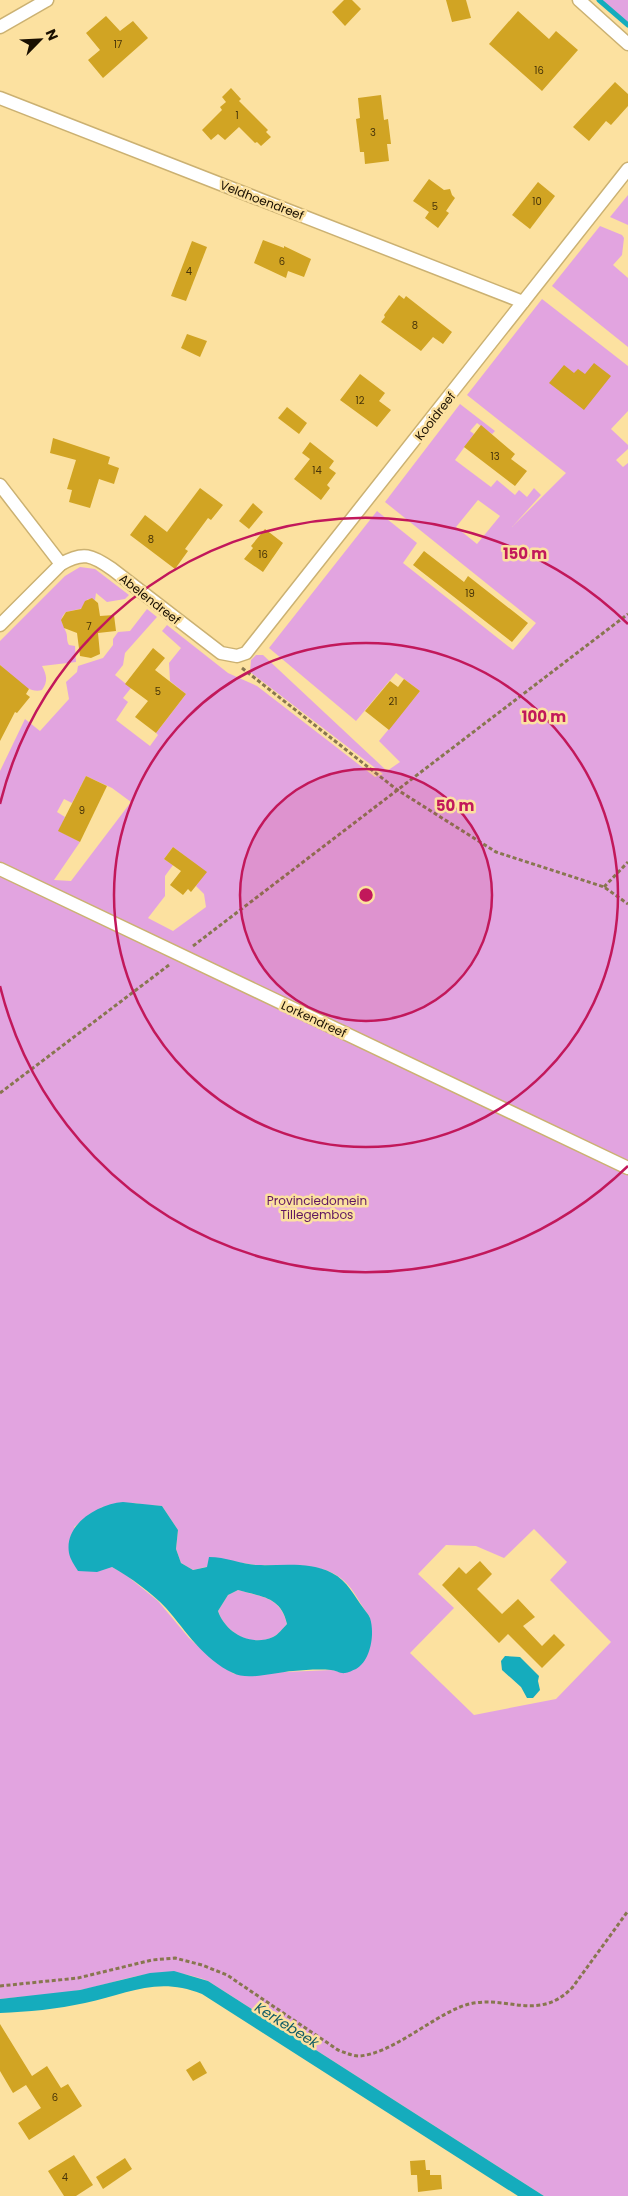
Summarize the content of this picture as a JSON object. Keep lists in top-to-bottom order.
{
  "streets": {
    "street": [
      "Veldhoendreef",
      "Kooidreef",
      "Abelendreef",
      "Lorkendreef"
    ]
  },
  "crossings": [
    ["Veldhoendreef", "Kooidreef"],
    ["Kooidreef", "Abelendreef"]
  ],
  "water": ["Kerkebeek"],
  "parks": ["Provinciedomein Tillegembos"],
  "house_numbers": [
    "17",
    "16",
    "1",
    "3",
    "10",
    "5",
    "6",
    "4",
    "8",
    "12",
    "13",
    "14",
    "8",
    "16",
    "19",
    "7",
    "5",
    "21",
    "9",
    "6",
    "4"
  ],
  "north": "top right",
  "rings": ["150 m", "100 m", "50 m"]
}
